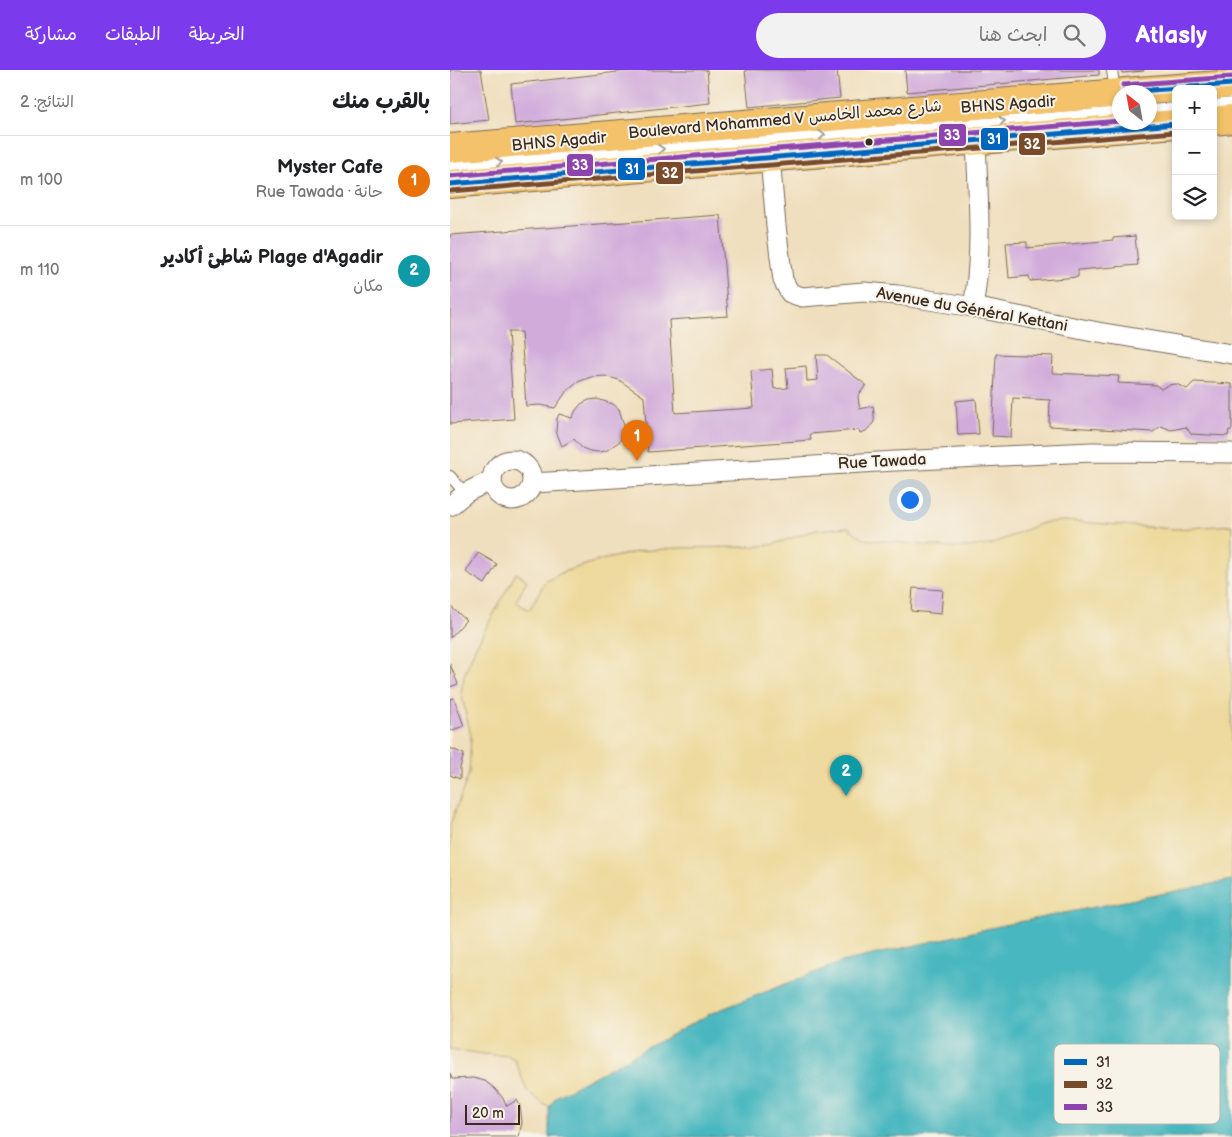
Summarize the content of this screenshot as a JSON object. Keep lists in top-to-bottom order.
{
  "streets": {
    "main road": ["Boulevard Mohammed V شارع محمد الخامس"],
    "street": ["Avenue du Général Kettani", "Rue Tawada"],
    "lane": ["BHNS Agadir"]
  },
  "lines": ["transit line 33", "transit line 31", "transit line 32"],
  "legend": ["31", "32", "33"],
  "scale_bar": "20 m",
  "north": "top left",
  "page": {
    "header": "Atlasly",
    "search": "ابحث هنا",
    "nav": ["الخريطة", "الطبقات", "مشاركة"],
    "heading": ["بالقرب منك", "النتائج: 2"],
    "map_buttons": ["+", "−"],
    "list": [
      {
        "mark": "1",
        "name": "Myster Cafe",
        "note": "حانة · Rue Tawada",
        "value": "100 m"
      },
      {
        "mark": "2",
        "name": "Plage d'Agadir شاطئ أكادير",
        "note": "مكان",
        "value": "110 m"
      }
    ],
    "pins": ["1", "2"],
    "scale": "20 m"
  }
}
